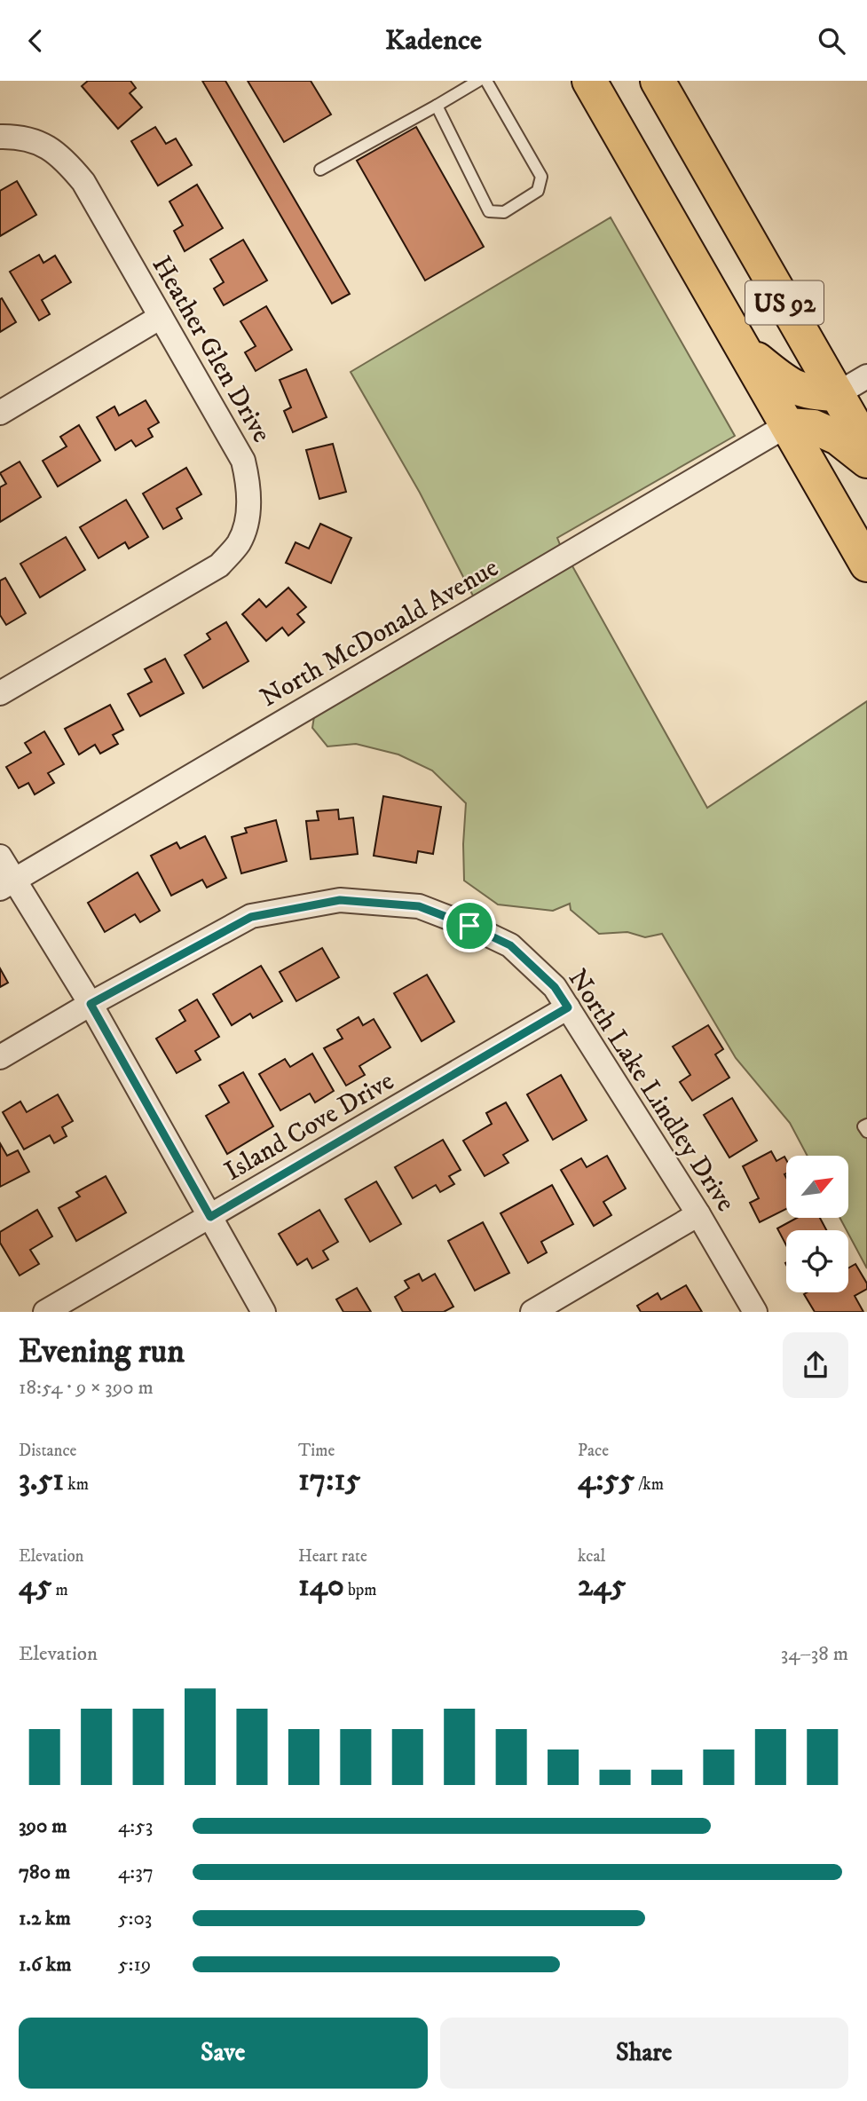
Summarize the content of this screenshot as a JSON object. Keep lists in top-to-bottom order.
{
  "streets": {
    "main road": ["US 92"],
    "street": [
      "Heather Glen Drive",
      "North McDonald Avenue",
      "North Lake Lindley Drive",
      "Island Cove Drive"
    ]
  },
  "crossings": [
    ["US 92", "North McDonald Avenue"],
    ["North Lake Lindley Drive", "Island Cove Drive"]
  ],
  "north": "top right",
  "page": {
    "header": "Kadence",
    "heading": ["Evening run", "18:54 · 9 × 390 m"],
    "stats": [
      ["Distance", "3.51 km"],
      ["Time", "17:15"],
      ["Pace", "4:55 /km"],
      ["Elevation", "45 m"],
      ["Heart rate", "140 bpm"],
      ["kcal", "245"]
    ],
    "chart": ["Elevation", "34–38 m"],
    "list": [
      {
        "name": "390 m",
        "note": "4:53"
      },
      {
        "name": "780 m",
        "note": "4:37"
      },
      {
        "name": "1.2 km",
        "note": "5:03"
      },
      {
        "name": "1.6 km",
        "note": "5:19"
      }
    ],
    "buttons": ["Save", "Share"]
  }
}
